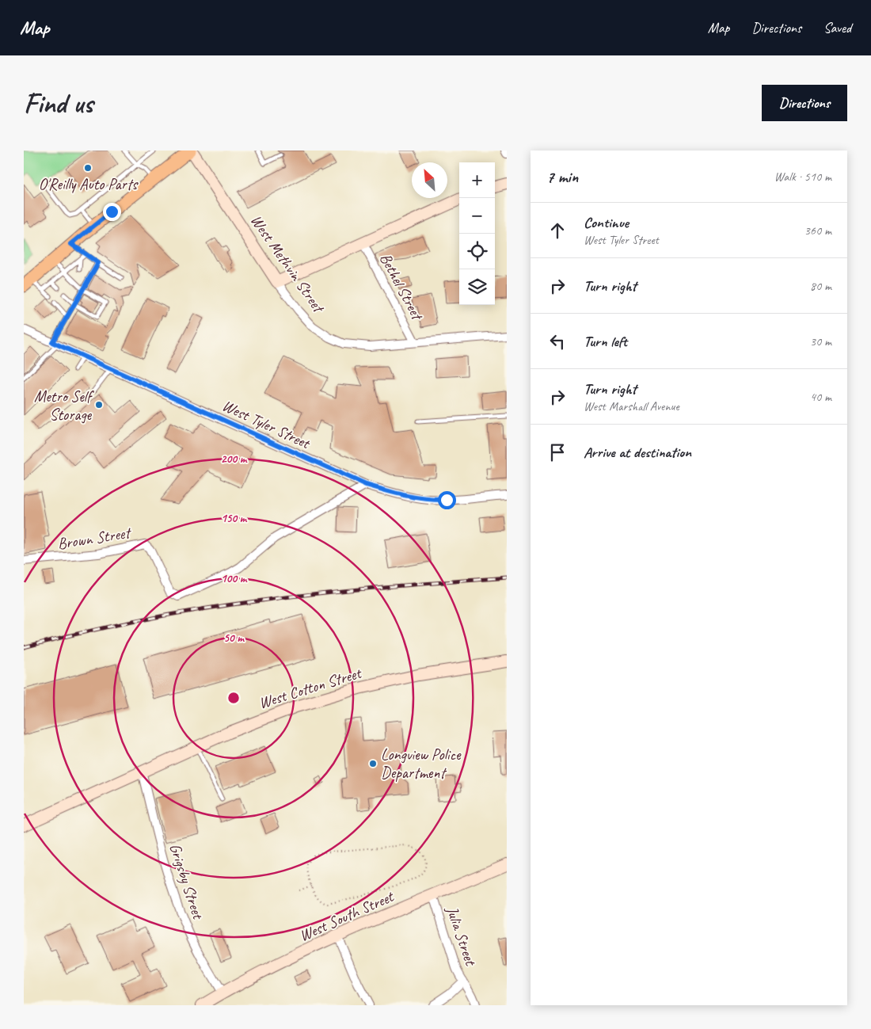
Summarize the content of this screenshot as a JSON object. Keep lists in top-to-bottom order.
{
  "streets": {
    "street": [
      "West Methvin Street",
      "Bethel Street",
      "West Tyler Street",
      "Brown Street",
      "West Cotton Street",
      "Grigsby Street",
      "West South Street",
      "Julia Street"
    ]
  },
  "crossings": [
    ["West Methvin Street", "Bethel Street"],
    ["West Tyler Street", "Brown Street"],
    ["West Cotton Street", "Grigsby Street"],
    ["Grigsby Street", "West South Street"],
    ["West South Street", "Julia Street"]
  ],
  "places": ["O'Reilly Auto Parts", "Metro Self Storage", "Longview Police Department"],
  "north": "top left",
  "page": {
    "header": "Map",
    "nav": ["Map", "Directions", "Saved"],
    "buttons": "Directions",
    "title": "Find us",
    "heading": ["7 min", "Walk · 510 m"],
    "map_buttons": ["+", "−"],
    "list": [
      ["Continue", "West Tyler Street", "360 m"],
      ["Turn right", "80 m"],
      ["Turn left", "30 m"],
      ["Turn right", "West Marshall Avenue", "40 m"],
      "Arrive at destination"
    ]
  },
  "rings": [
    "200 m",
    "150 m",
    "100 m",
    "50 m"
  ]
}
